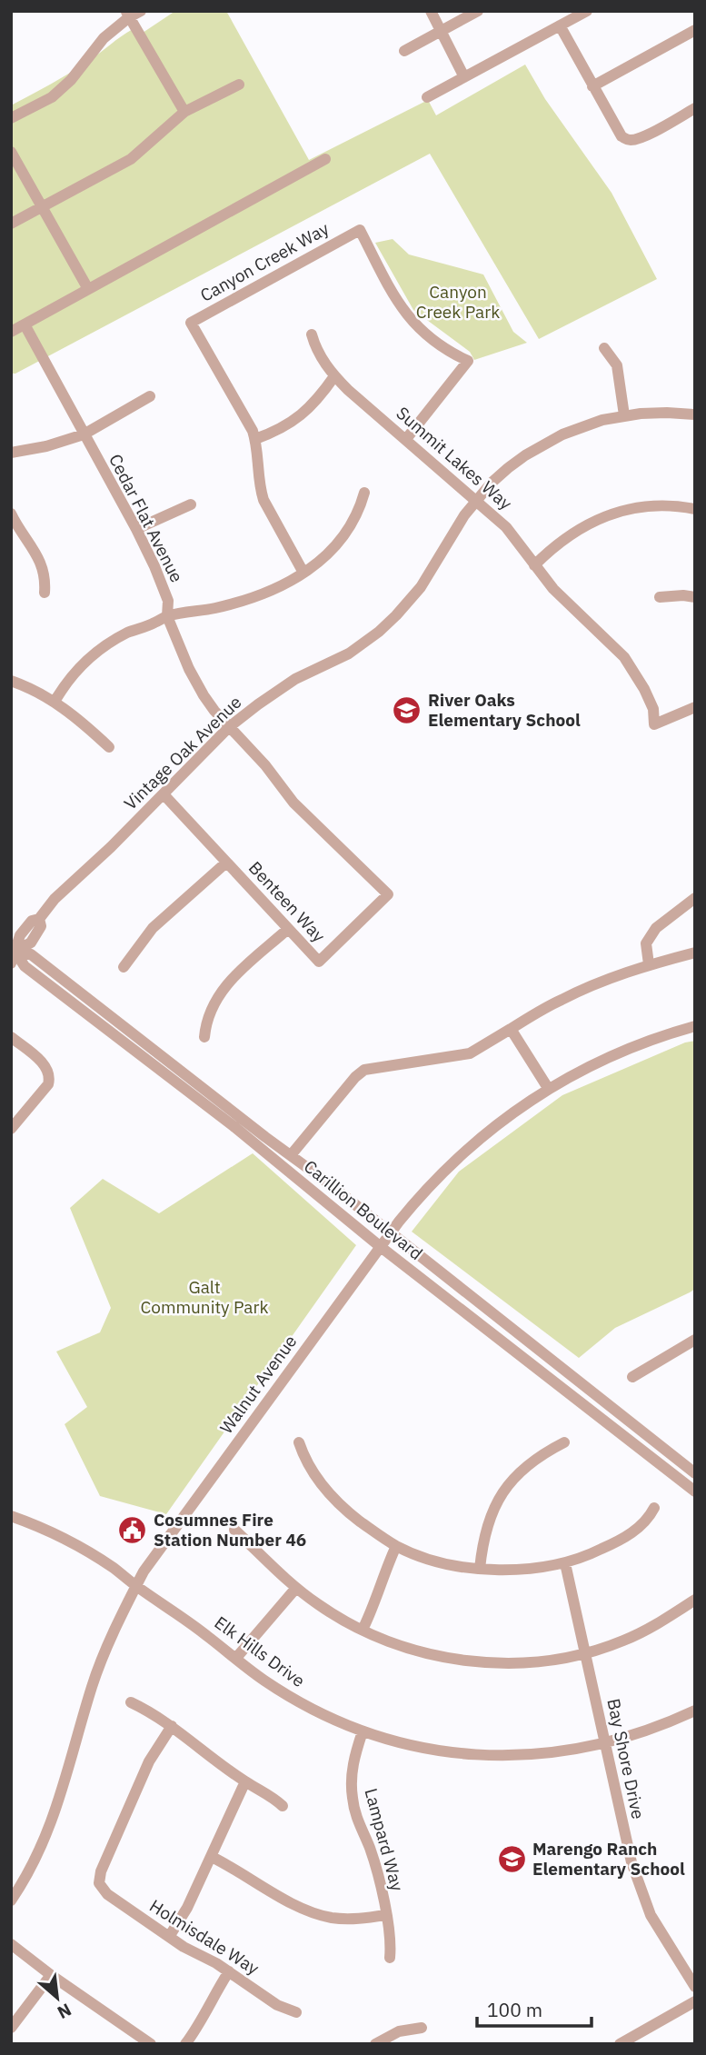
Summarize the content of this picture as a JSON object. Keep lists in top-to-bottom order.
{
  "streets": {
    "street": [
      "Canyon Creek Way",
      "Summit Lakes Way",
      "Cedar Flat Avenue",
      "Vintage Oak Avenue",
      "Benteen Way",
      "Carillion Boulevard",
      "Walnut Avenue",
      "Elk Hills Drive",
      "Bay Shore Drive",
      "Lampard Way",
      "Holmisdale Way"
    ]
  },
  "crossings": [
    ["Canyon Creek Way", "Summit Lakes Way"],
    ["Summit Lakes Way", "Vintage Oak Avenue"],
    ["Cedar Flat Avenue", "Vintage Oak Avenue"],
    ["Cedar Flat Avenue", "Benteen Way"],
    ["Vintage Oak Avenue", "Benteen Way"],
    ["Vintage Oak Avenue", "Carillion Boulevard"],
    ["Carillion Boulevard", "Walnut Avenue"],
    ["Walnut Avenue", "Elk Hills Drive"],
    ["Elk Hills Drive", "Bay Shore Drive"],
    ["Elk Hills Drive", "Lampard Way"]
  ],
  "parks": ["Canyon Creek Park", "Galt Community Park"],
  "places": {
    "school or university": ["River Oaks Elementary School", "Marengo Ranch Elementary School"],
    "public building": ["Cosumnes Fire Station Number 46"]
  },
  "scale_bar": "100 m",
  "north": "bottom right"
}
